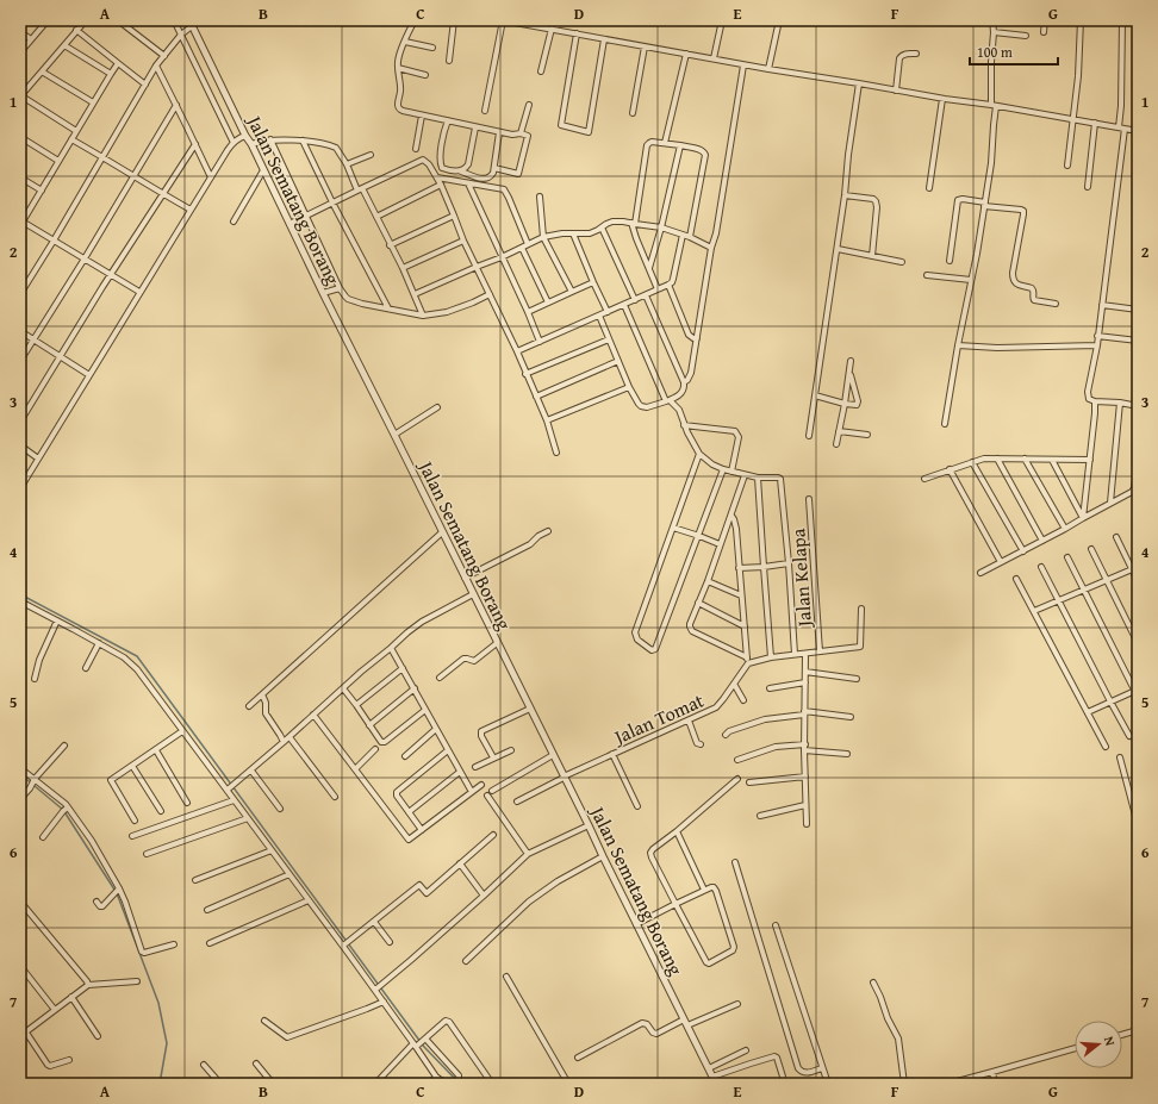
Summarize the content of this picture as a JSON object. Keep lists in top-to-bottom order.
{
  "streets": {
    "street": ["Jalan Sematang Borang", "Jalan Kelapa", "Jalan Tomat"]
  },
  "crossings": [
    ["Jalan Sematang Borang", "Jalan Tomat"]
  ],
  "scale_bar": "100 m",
  "north": "right",
  "grid": {
    "columns": [
      "A",
      "B",
      "C",
      "D",
      "E",
      "F",
      "G"
    ],
    "rows": [
      "1",
      "2",
      "3",
      "4",
      "5",
      "6",
      "7"
    ]
  }
}
